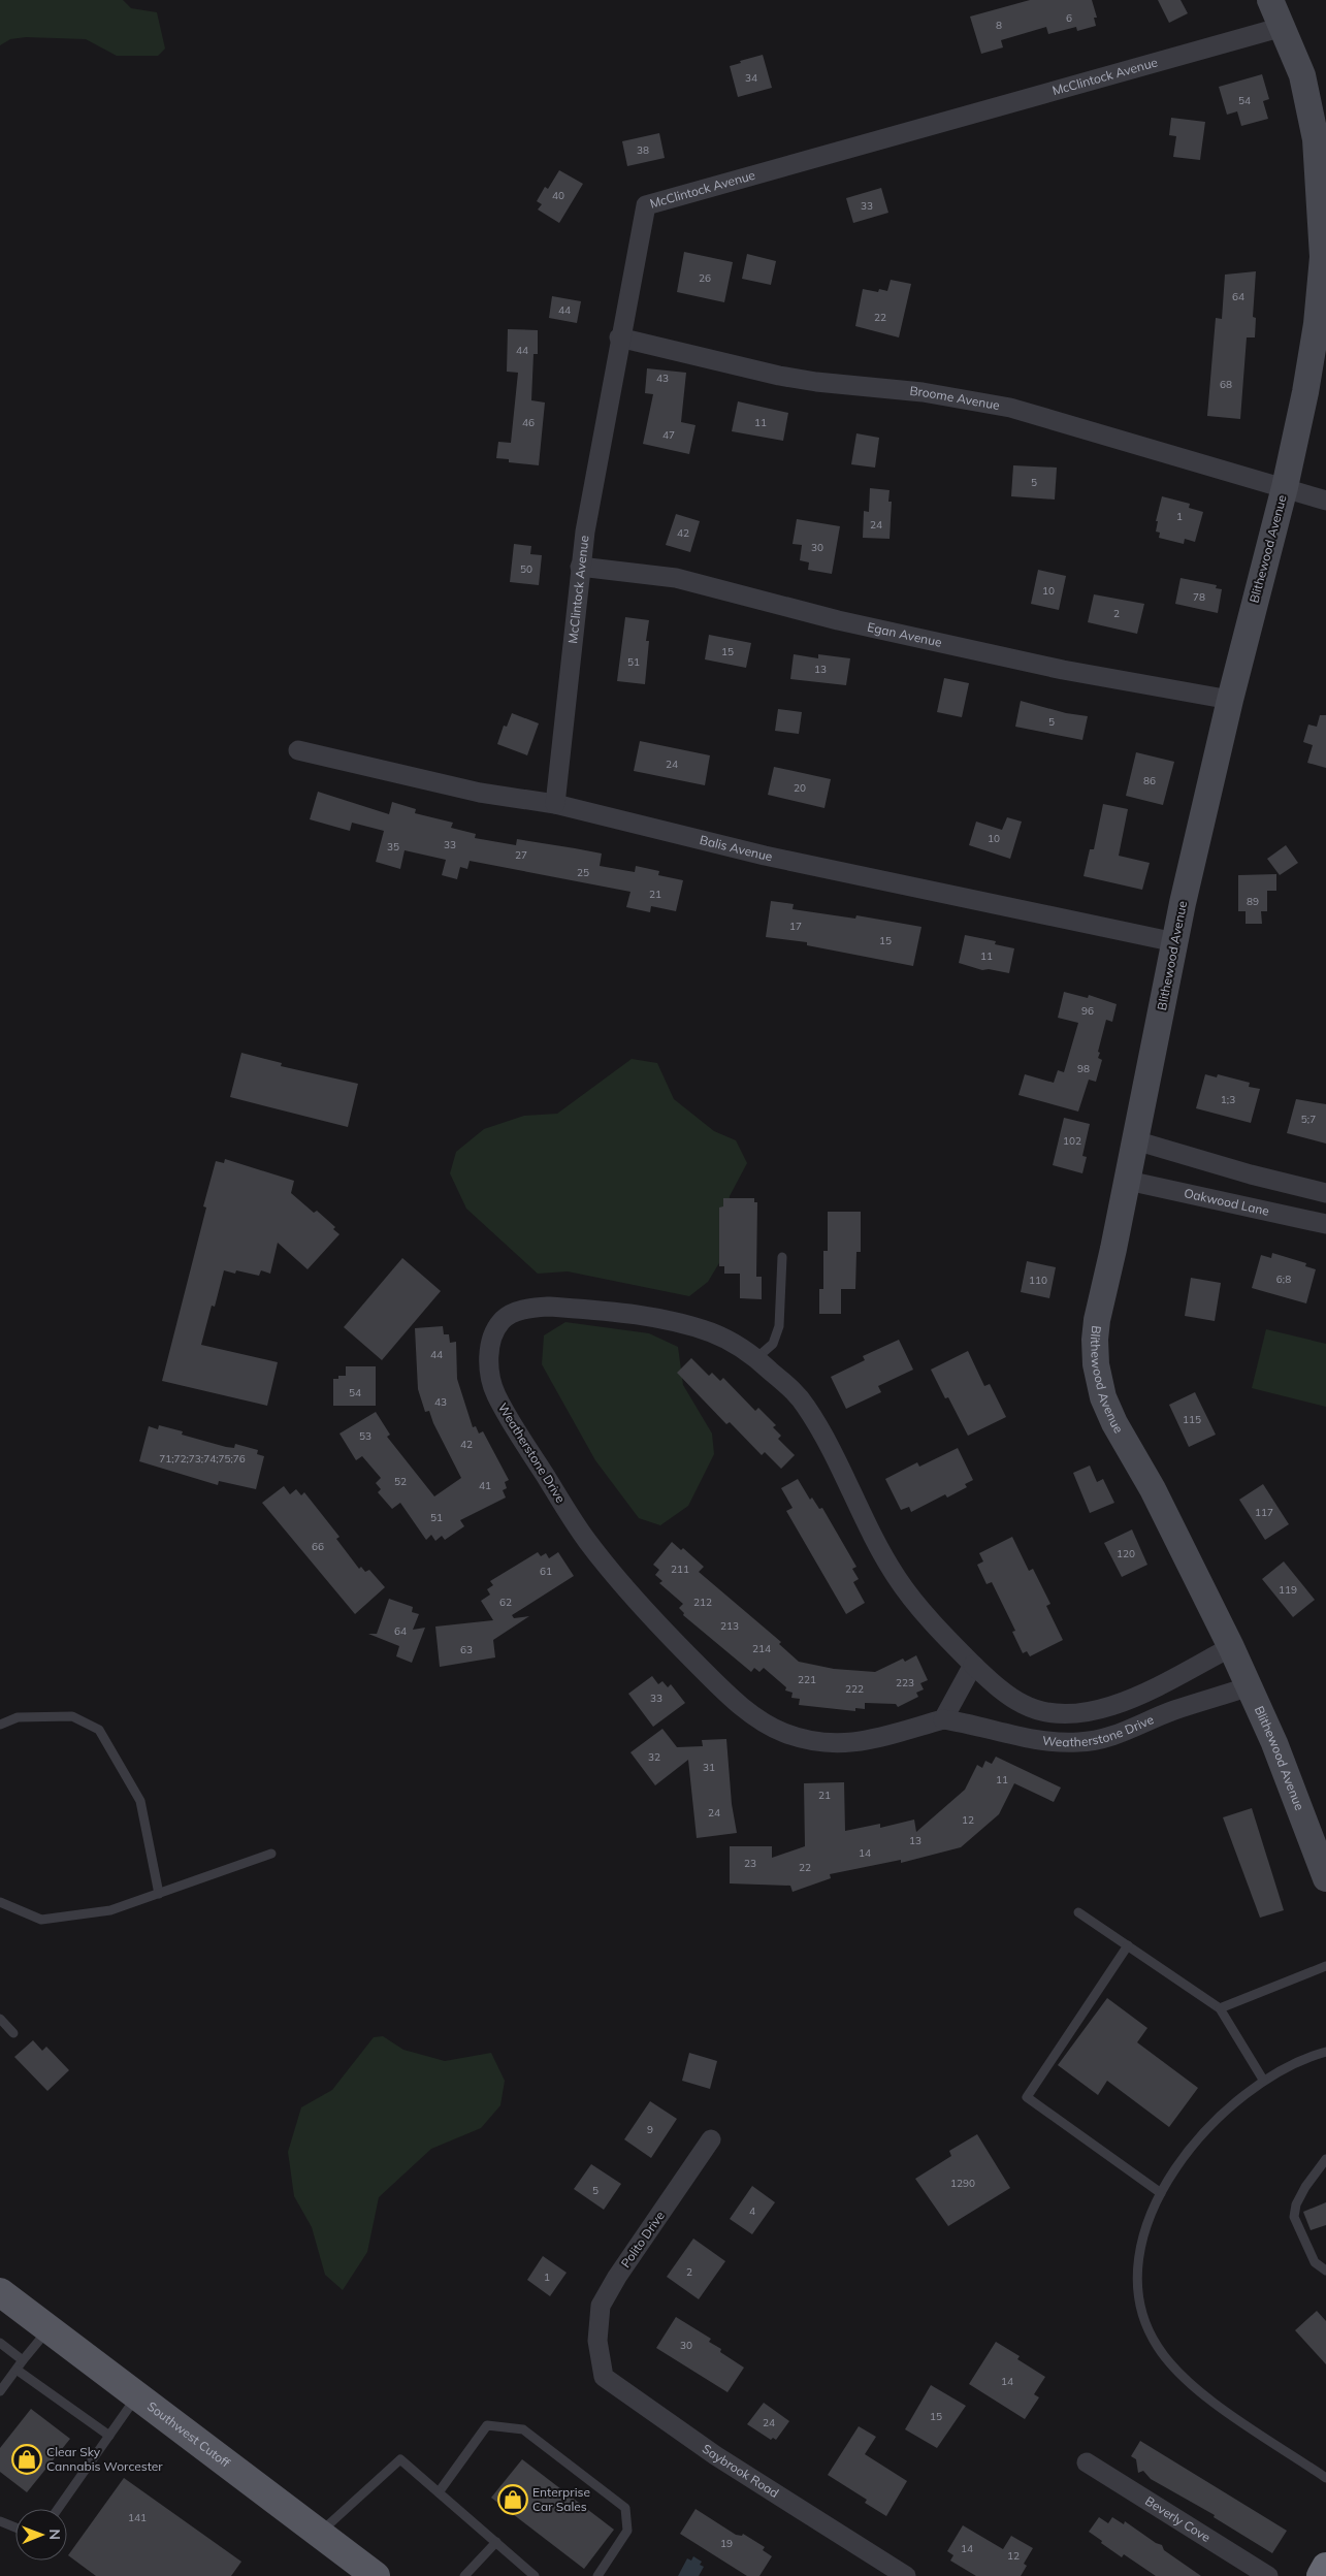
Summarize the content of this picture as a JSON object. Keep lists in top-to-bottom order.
{
  "streets": {
    "main road": ["Southwest Cutoff"],
    "street": [
      "McClintock Avenue",
      "Broome Avenue",
      "Blithewood Avenue",
      "Egan Avenue",
      "Balis Avenue",
      "Oakwood Lane",
      "Weatherstone Drive",
      "Polito Drive",
      "Saybrook Road",
      "Beverly Cove"
    ]
  },
  "crossings": [
    ["McClintock Avenue", "Broome Avenue"],
    ["McClintock Avenue", "Blithewood Avenue"],
    ["McClintock Avenue", "Egan Avenue"],
    ["McClintock Avenue", "Balis Avenue"],
    ["Broome Avenue", "Blithewood Avenue"],
    ["Blithewood Avenue", "Egan Avenue"],
    ["Blithewood Avenue", "Balis Avenue"],
    ["Blithewood Avenue", "Oakwood Lane"],
    ["Blithewood Avenue", "Weatherstone Drive"],
    ["Polito Drive", "Saybrook Road"]
  ],
  "places": {
    "shop": ["Clear Sky Cannabis Worcester", "Enterprise Car Sales"]
  },
  "house_numbers": [
    "6",
    "8",
    "34",
    "54",
    "38",
    "40",
    "33",
    "26",
    "64",
    "44",
    "22",
    "44",
    "43",
    "68",
    "46",
    "11",
    "47",
    "5",
    "1",
    "24",
    "42",
    "30",
    "50",
    "10",
    "78",
    "2",
    "15",
    "51",
    "13",
    "5",
    "24",
    "86",
    "20",
    "10",
    "33",
    "35",
    "27",
    "25",
    "21",
    "89",
    "17",
    "15",
    "11",
    "96",
    "98",
    "1;3",
    "5;7",
    "102",
    "6;8",
    "110",
    "44",
    "54",
    "43",
    "115",
    "53",
    "42",
    "71;72;73;74;75;76",
    "52",
    "41",
    "117",
    "51",
    "66",
    "120",
    "211",
    "61",
    "119",
    "62",
    "212",
    "213",
    "64",
    "214",
    "63",
    "221",
    "223",
    "222",
    "33",
    "32",
    "31",
    "11",
    "21",
    "24",
    "12",
    "13",
    "14",
    "23",
    "22",
    "9",
    "1290",
    "5",
    "4",
    "2",
    "1",
    "30",
    "14",
    "15",
    "24",
    "141",
    "19",
    "14",
    "12"
  ],
  "north": "right"
}
